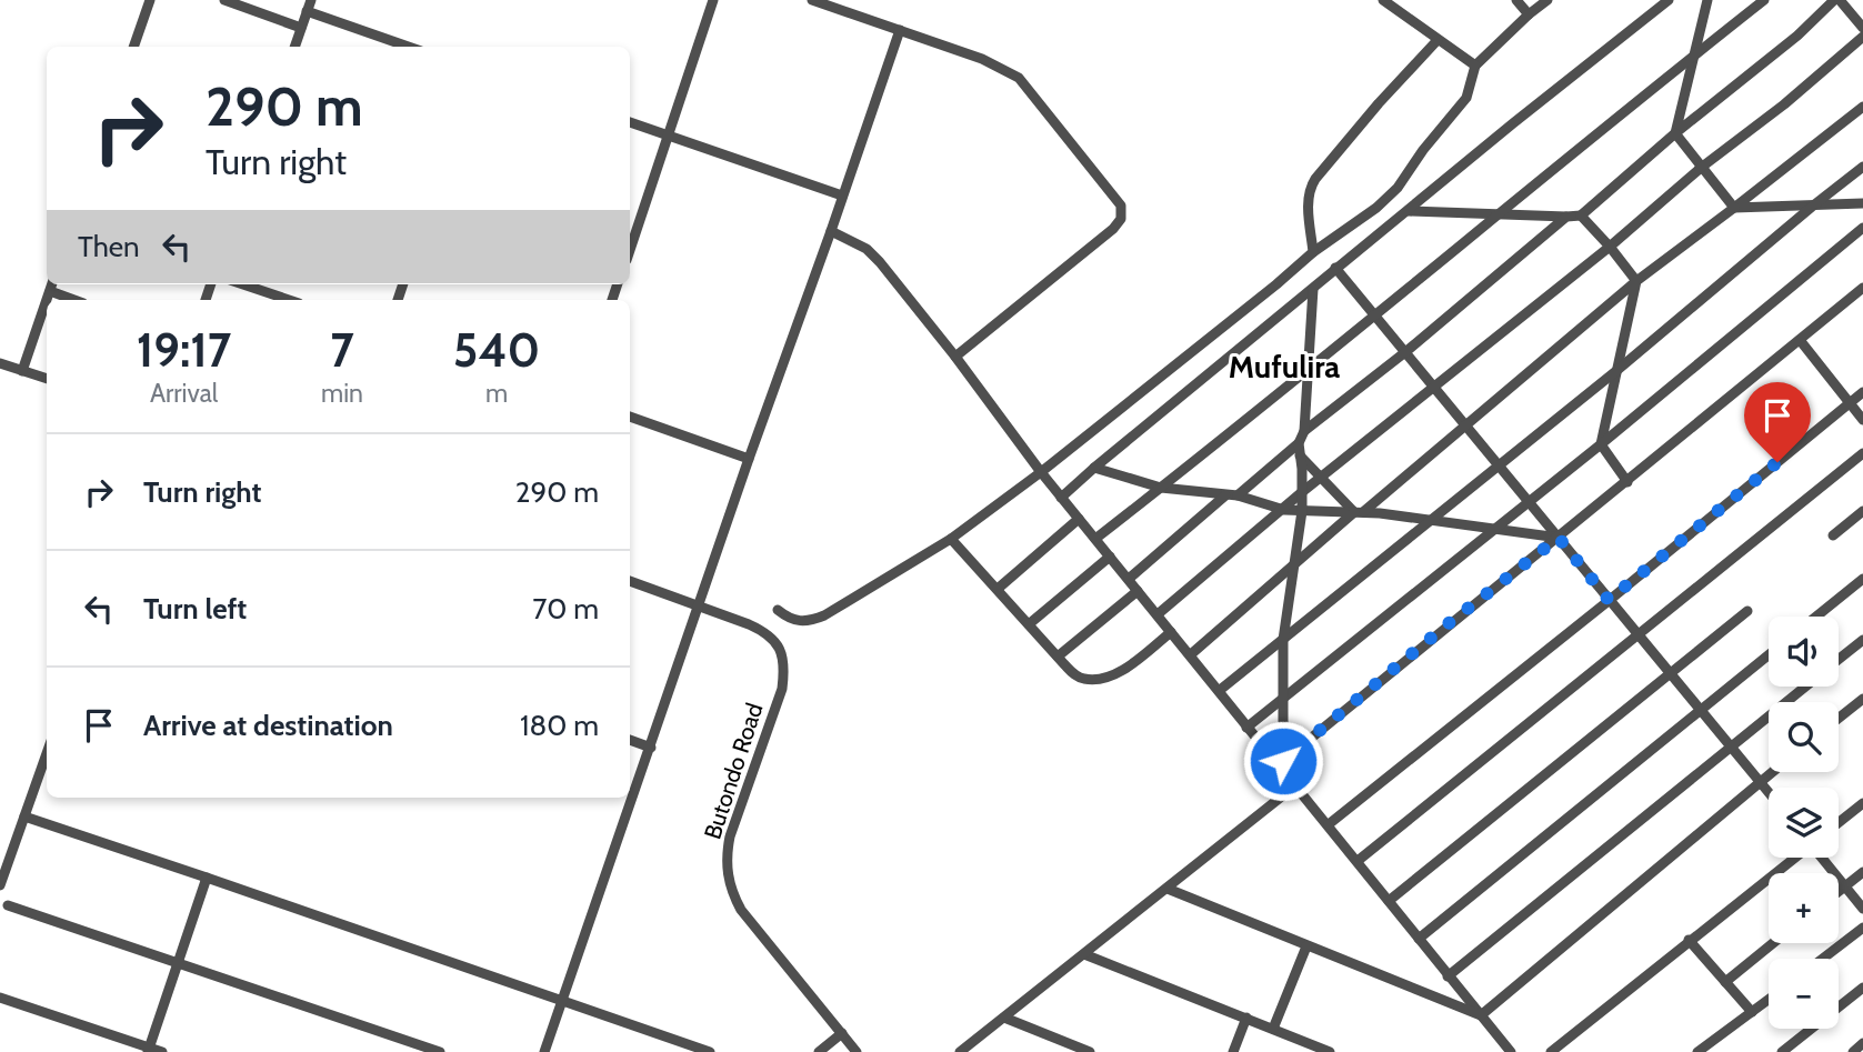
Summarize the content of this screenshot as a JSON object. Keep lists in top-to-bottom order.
{
  "streets": {
    "street": ["Butondo Road"]
  },
  "districts": ["Mufulira"],
  "page": {
    "turn": ["290 m", "Turn right"],
    "then": "Then",
    "eta": [
      "19:17",
      "Arrival",
      "7",
      "min",
      "540",
      "m"
    ],
    "list": [
      {
        "name": "Turn right",
        "value": "290 m"
      },
      {
        "name": "Turn left",
        "value": "70 m"
      },
      {
        "name": "Arrive at destination",
        "value": "180 m"
      }
    ],
    "map_buttons": ["+", "−"]
  }
}
